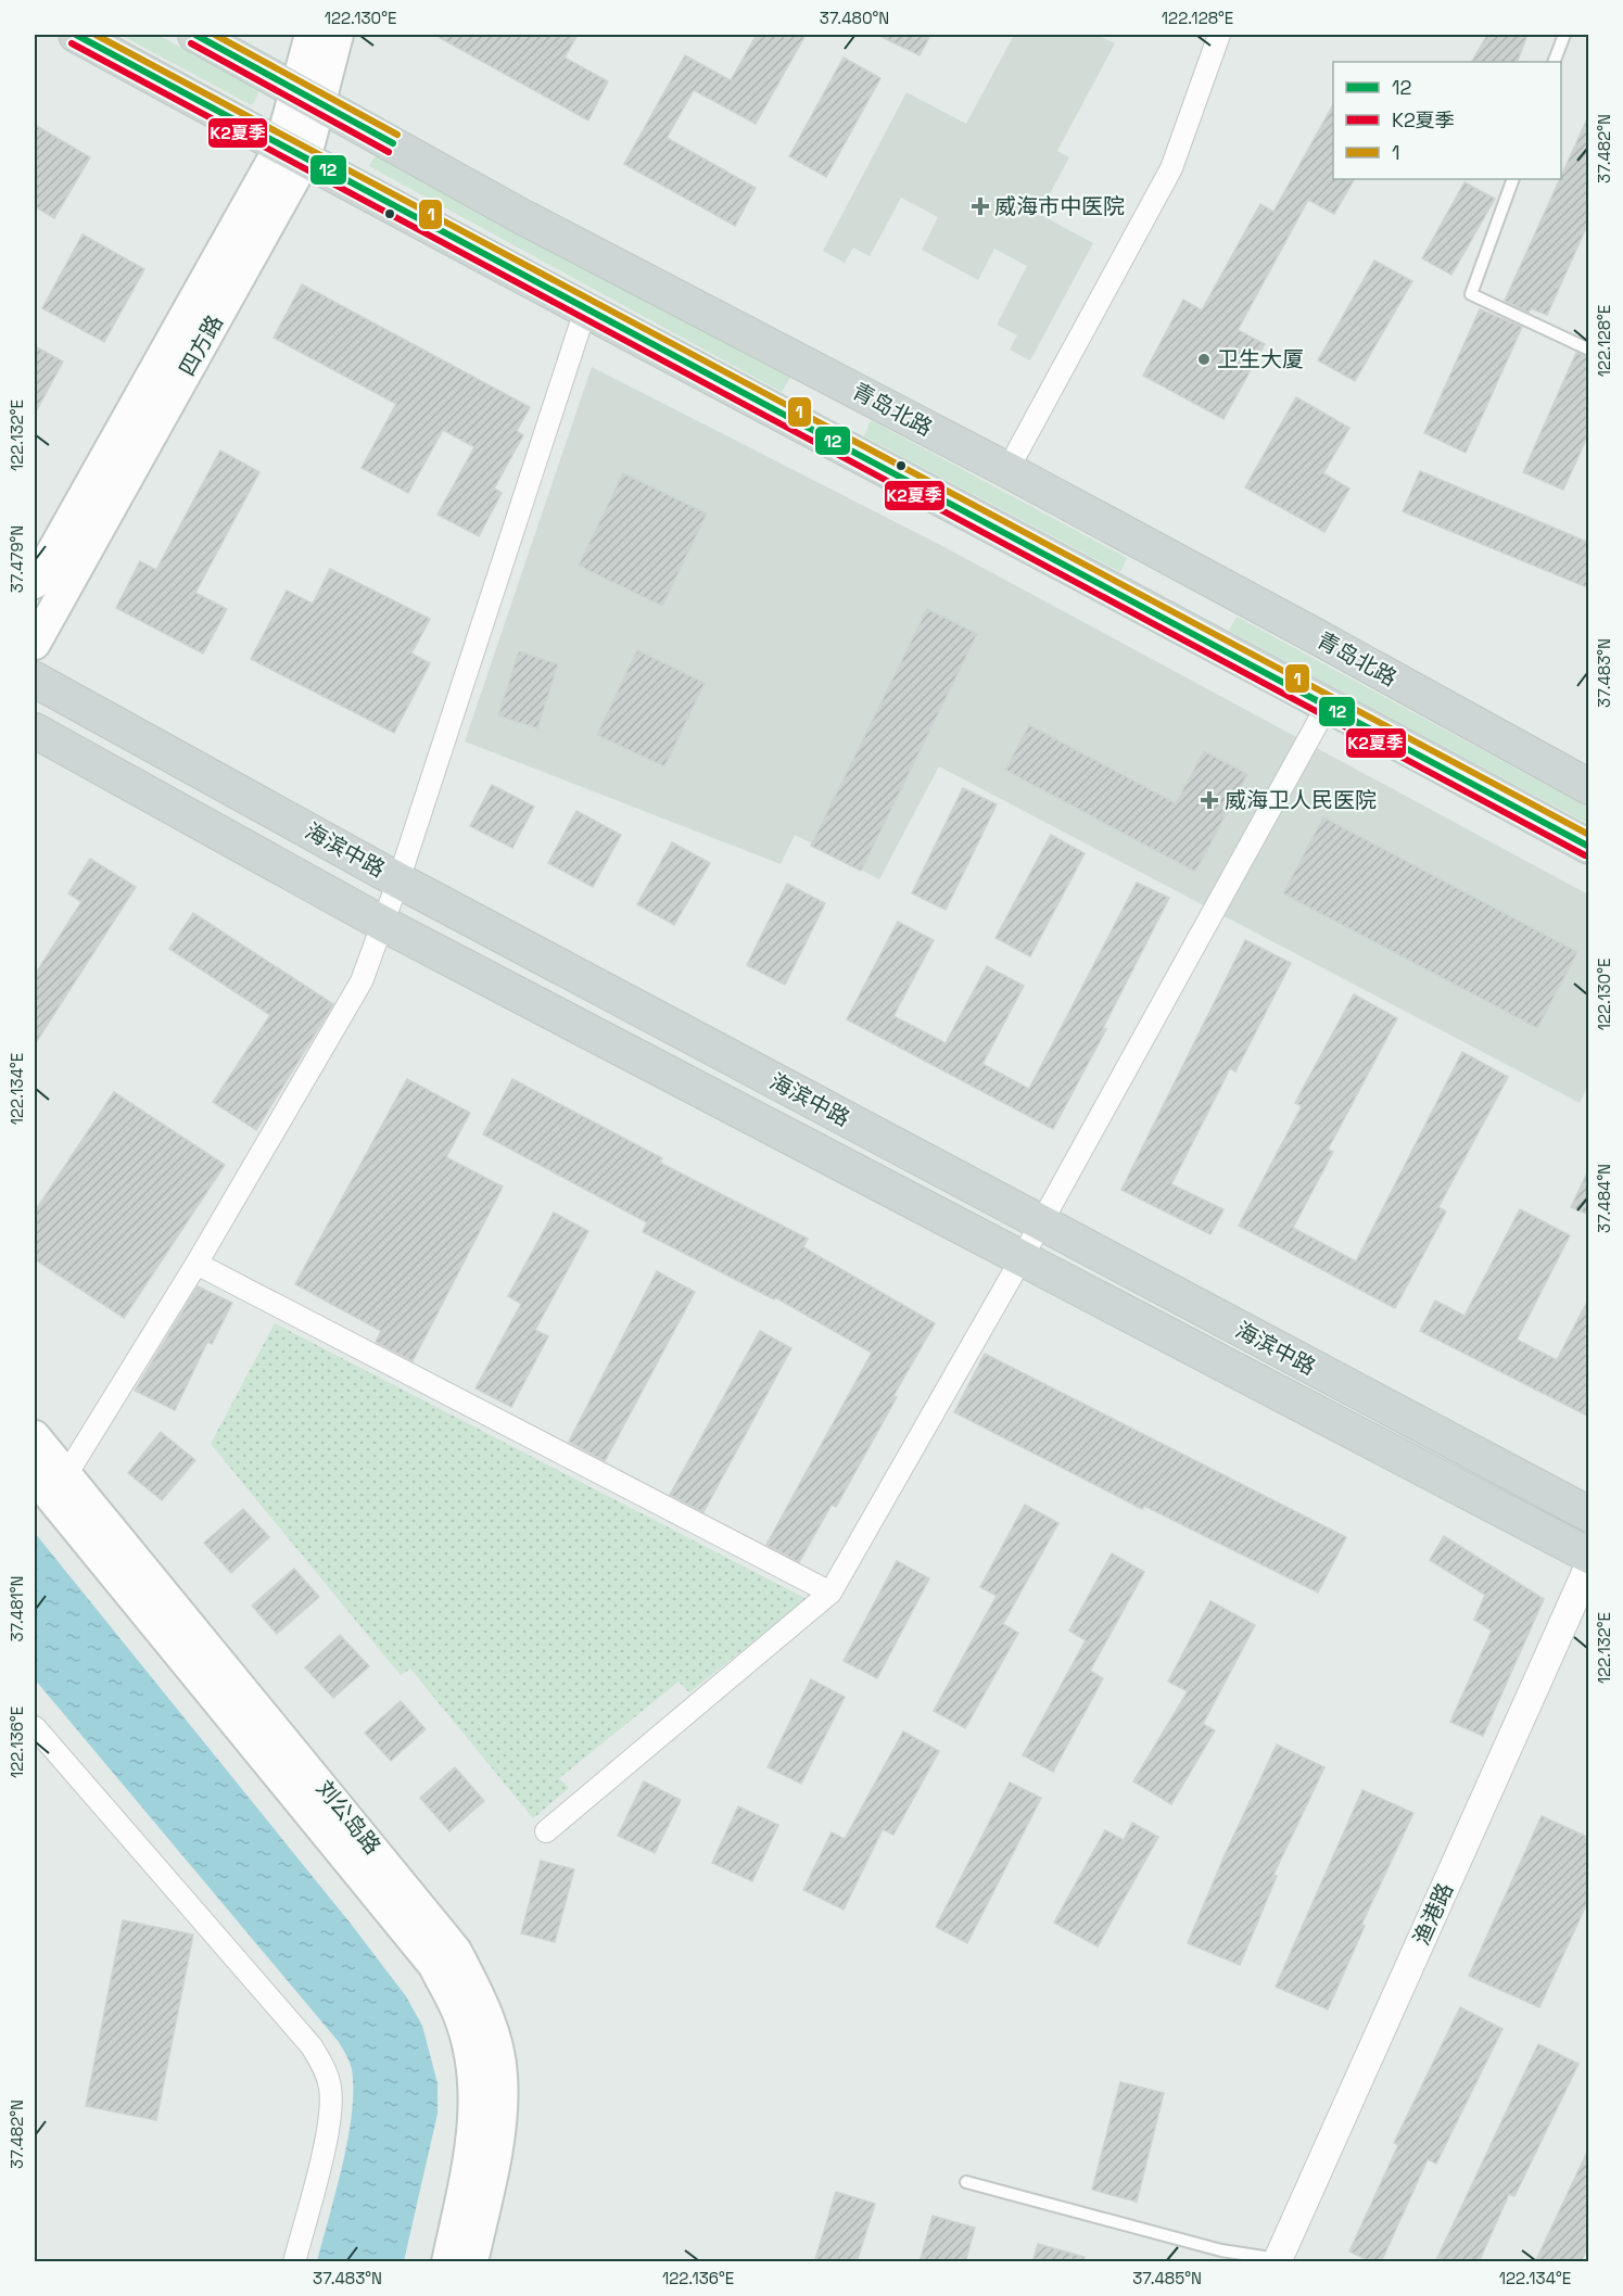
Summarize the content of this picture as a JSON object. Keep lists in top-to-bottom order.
{
  "streets": {
    "main road": [
      "四方路",
      "青岛北路",
      "海滨中路",
      "刘公岛路"
    ],
    "street": ["渔港路"]
  },
  "crossings": [
    ["四方路", "青岛北路"]
  ],
  "places": {
    "health": ["威海市中医院", "威海卫人民医院"],
    "other": ["卫生大厦"]
  },
  "lines": ["transit line 12", "transit line 1", "transit line K2夏季"],
  "legend": ["12", "K2夏季", "1"],
  "coordinates": [
    "122.130°E",
    "37.480°N",
    "122.128°E",
    "37.482°N",
    "122.132°E",
    "37.479°N",
    "37.483°N",
    "122.134°E",
    "37.484°N",
    "37.481°N",
    "122.136°E",
    "37.485°N"
  ]
}
